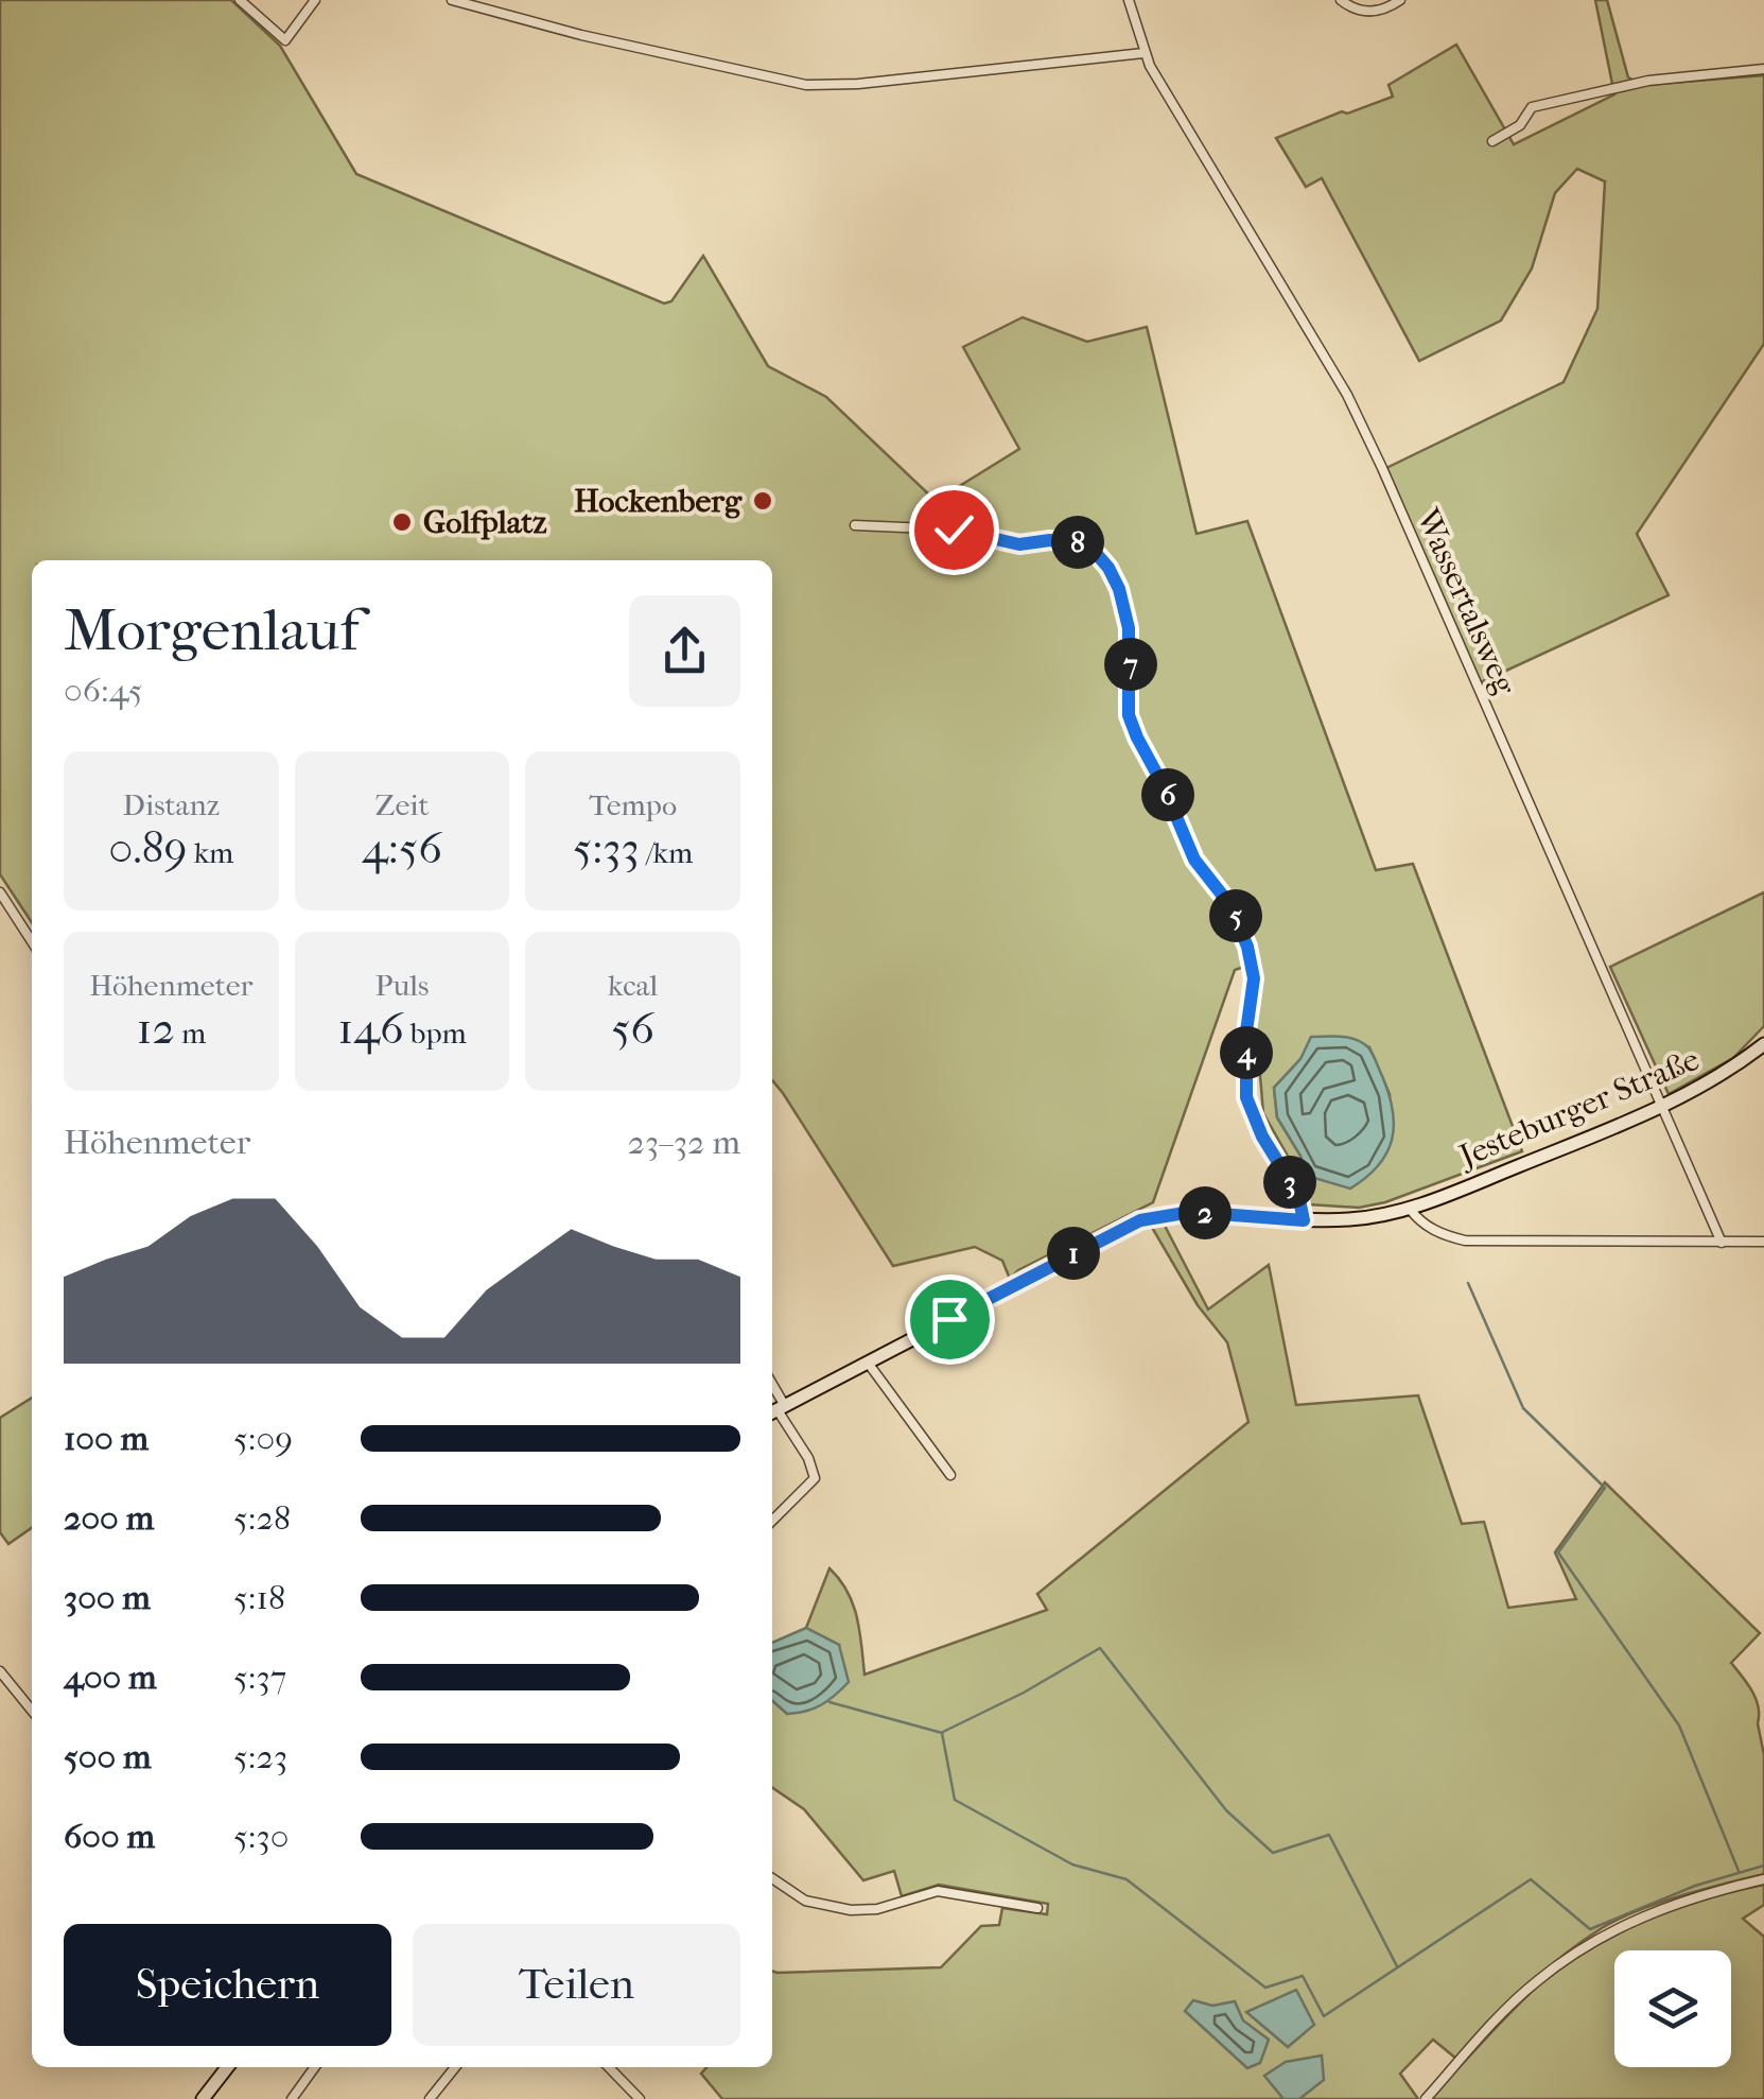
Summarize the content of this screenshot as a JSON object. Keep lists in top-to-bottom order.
{
  "streets": {
    "main road": ["Jesteburger Straße"],
    "street": ["Wassertalsweg"]
  },
  "crossings": [
    ["Wassertalsweg", "Jesteburger Straße"]
  ],
  "places": ["Hockenberg", "Golfplatz"],
  "page": {
    "pins": [
      "8",
      "7",
      "6",
      "5",
      "4",
      "3",
      "2",
      "1"
    ],
    "heading": ["Morgenlauf", "06:45"],
    "stats": [
      ["Distanz", "0.89 km"],
      ["Zeit", "4:56"],
      ["Tempo", "5:33 /km"],
      ["Höhenmeter", "12 m"],
      ["Puls", "146 bpm"],
      ["kcal", "56"]
    ],
    "chart": ["Höhenmeter", "23–32 m"],
    "list": [
      {
        "name": "100 m",
        "note": "5:09"
      },
      {
        "name": "200 m",
        "note": "5:28"
      },
      {
        "name": "300 m",
        "note": "5:18"
      },
      {
        "name": "400 m",
        "note": "5:37"
      },
      {
        "name": "500 m",
        "note": "5:23"
      },
      {
        "name": "600 m",
        "note": "5:30"
      }
    ],
    "buttons": ["Speichern", "Teilen"]
  }
}
